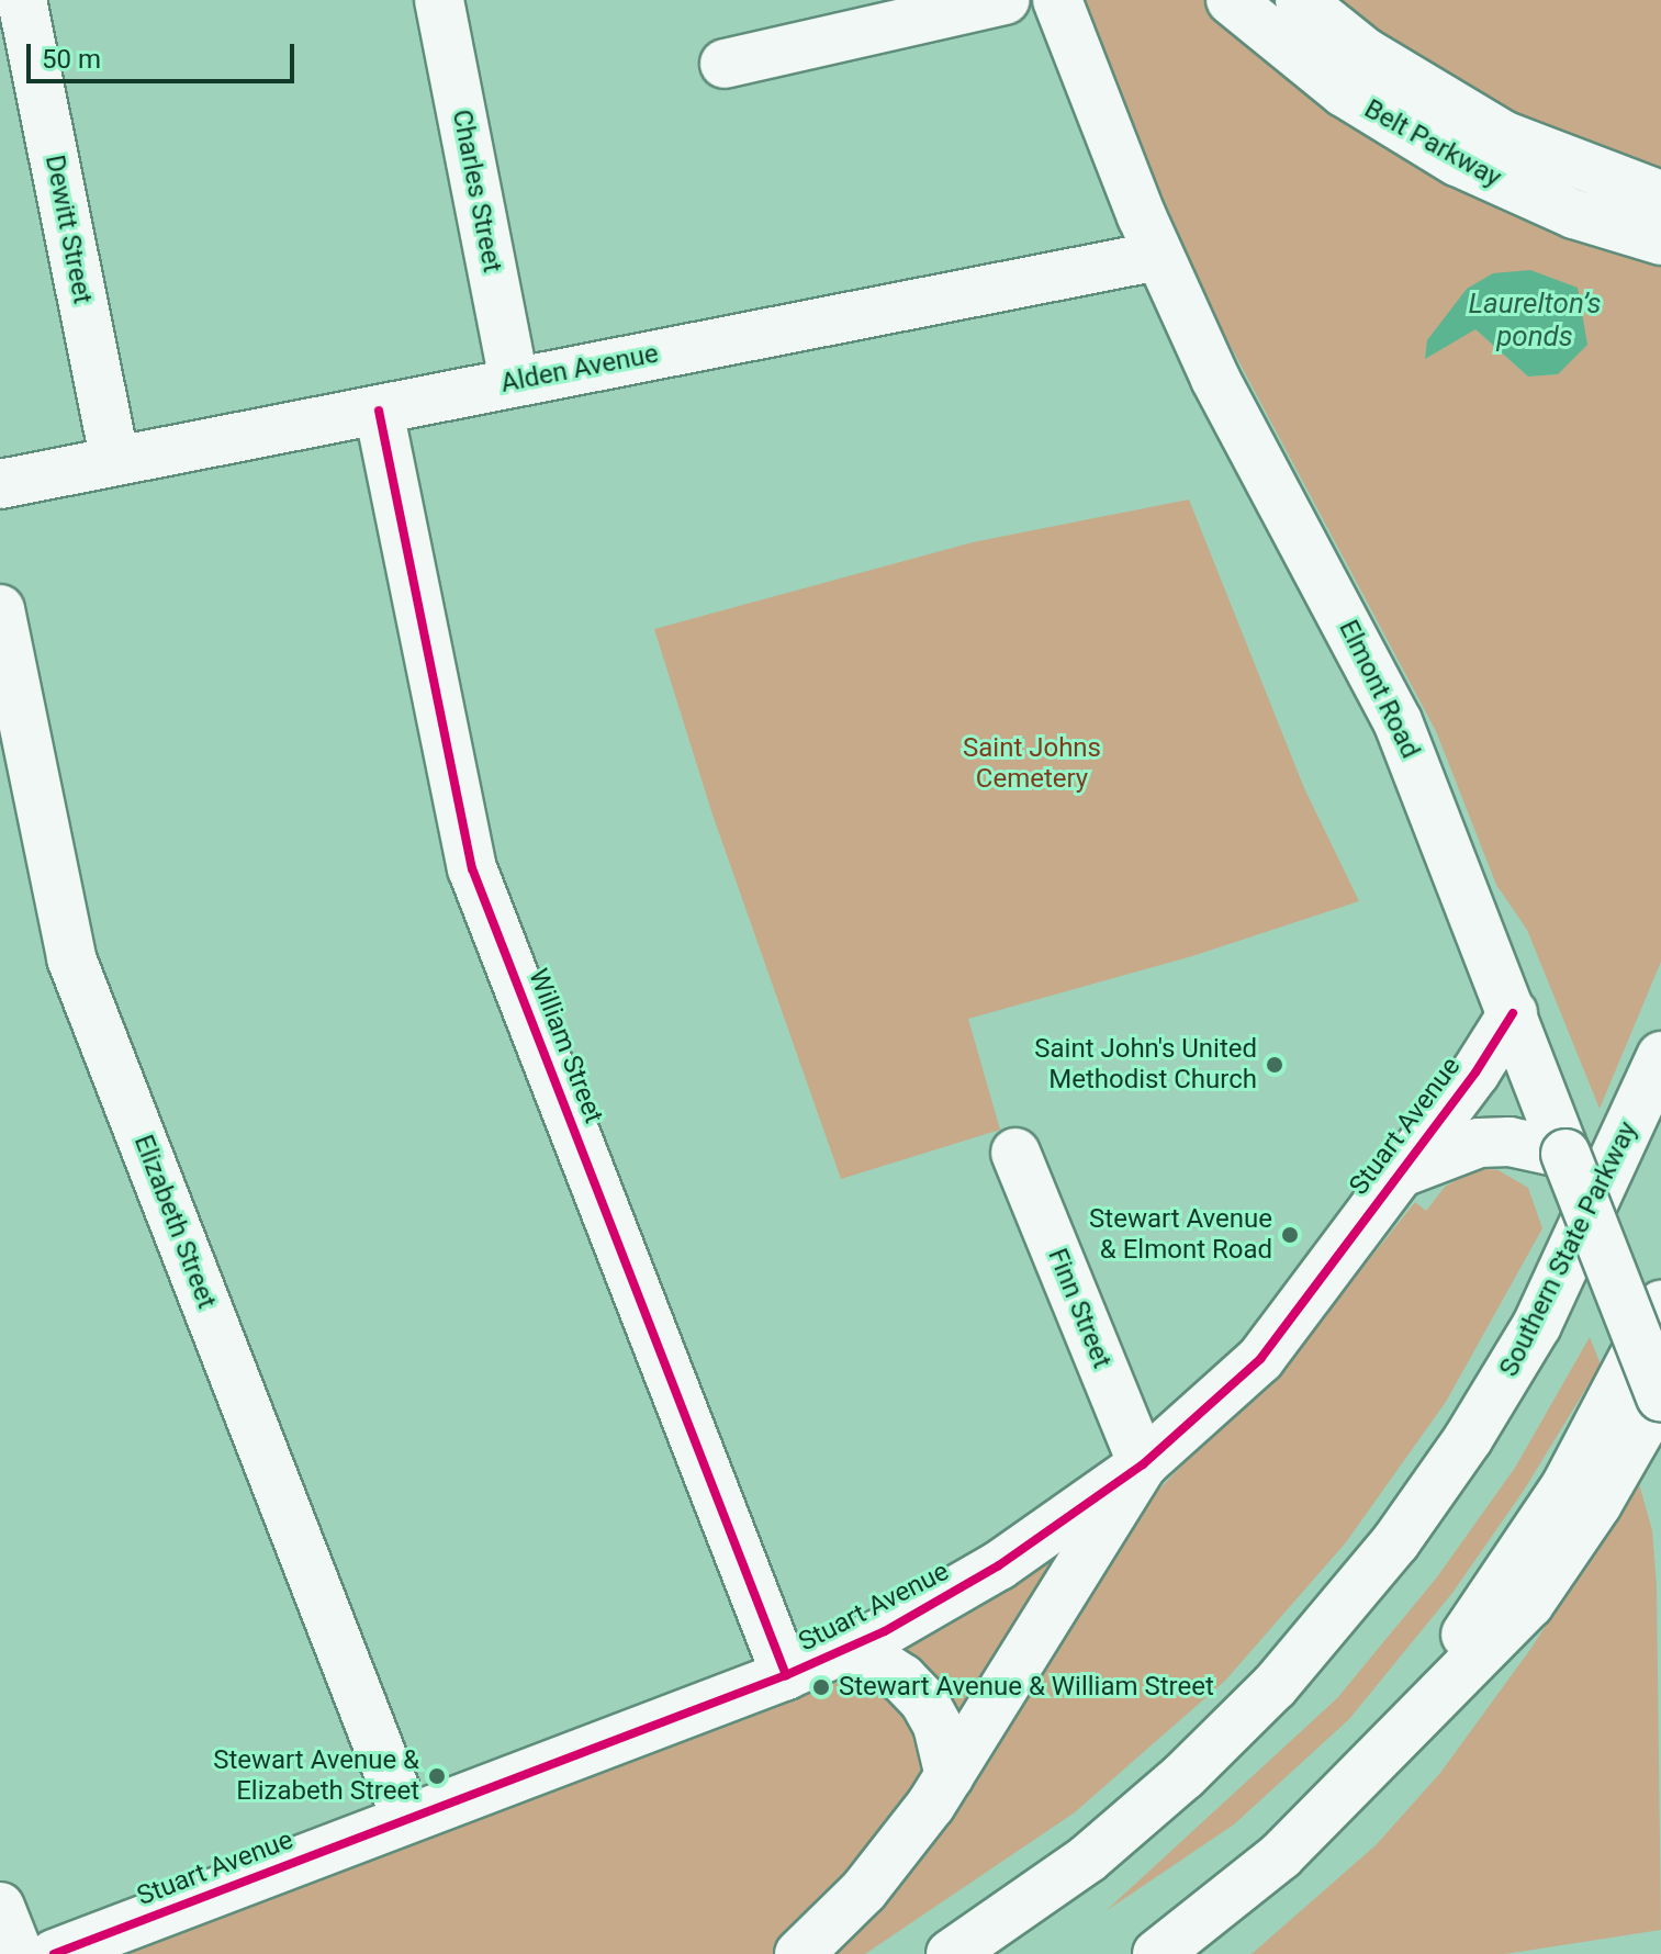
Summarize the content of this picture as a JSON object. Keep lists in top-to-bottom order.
{
  "streets": {
    "main road": [
      "Belt Parkway",
      "Charles Street",
      "Dewitt Street",
      "Alden Avenue",
      "Elmont Road",
      "William Street",
      "Stuart Avenue",
      "Elizabeth Street",
      "Southern State Parkway",
      "Finn Street"
    ]
  },
  "crossings": [
    ["Charles Street", "Alden Avenue"],
    ["Dewitt Street", "Alden Avenue"],
    ["Alden Avenue", "Elmont Road"],
    ["Alden Avenue", "William Street"],
    ["Elmont Road", "Stuart Avenue"],
    ["William Street", "Stuart Avenue"],
    ["Stuart Avenue", "Elizabeth Street"],
    ["Stuart Avenue", "Finn Street"]
  ],
  "water": ["Laurelton’s ponds"],
  "parks": ["Saint Johns Cemetery"],
  "places": [
    "Saint John's United Methodist Church",
    "Stewart Avenue & Elmont Road",
    "Stewart Avenue & William Street",
    "Stewart Avenue & Elizabeth Street"
  ],
  "scale_bar": "50 m"
}
